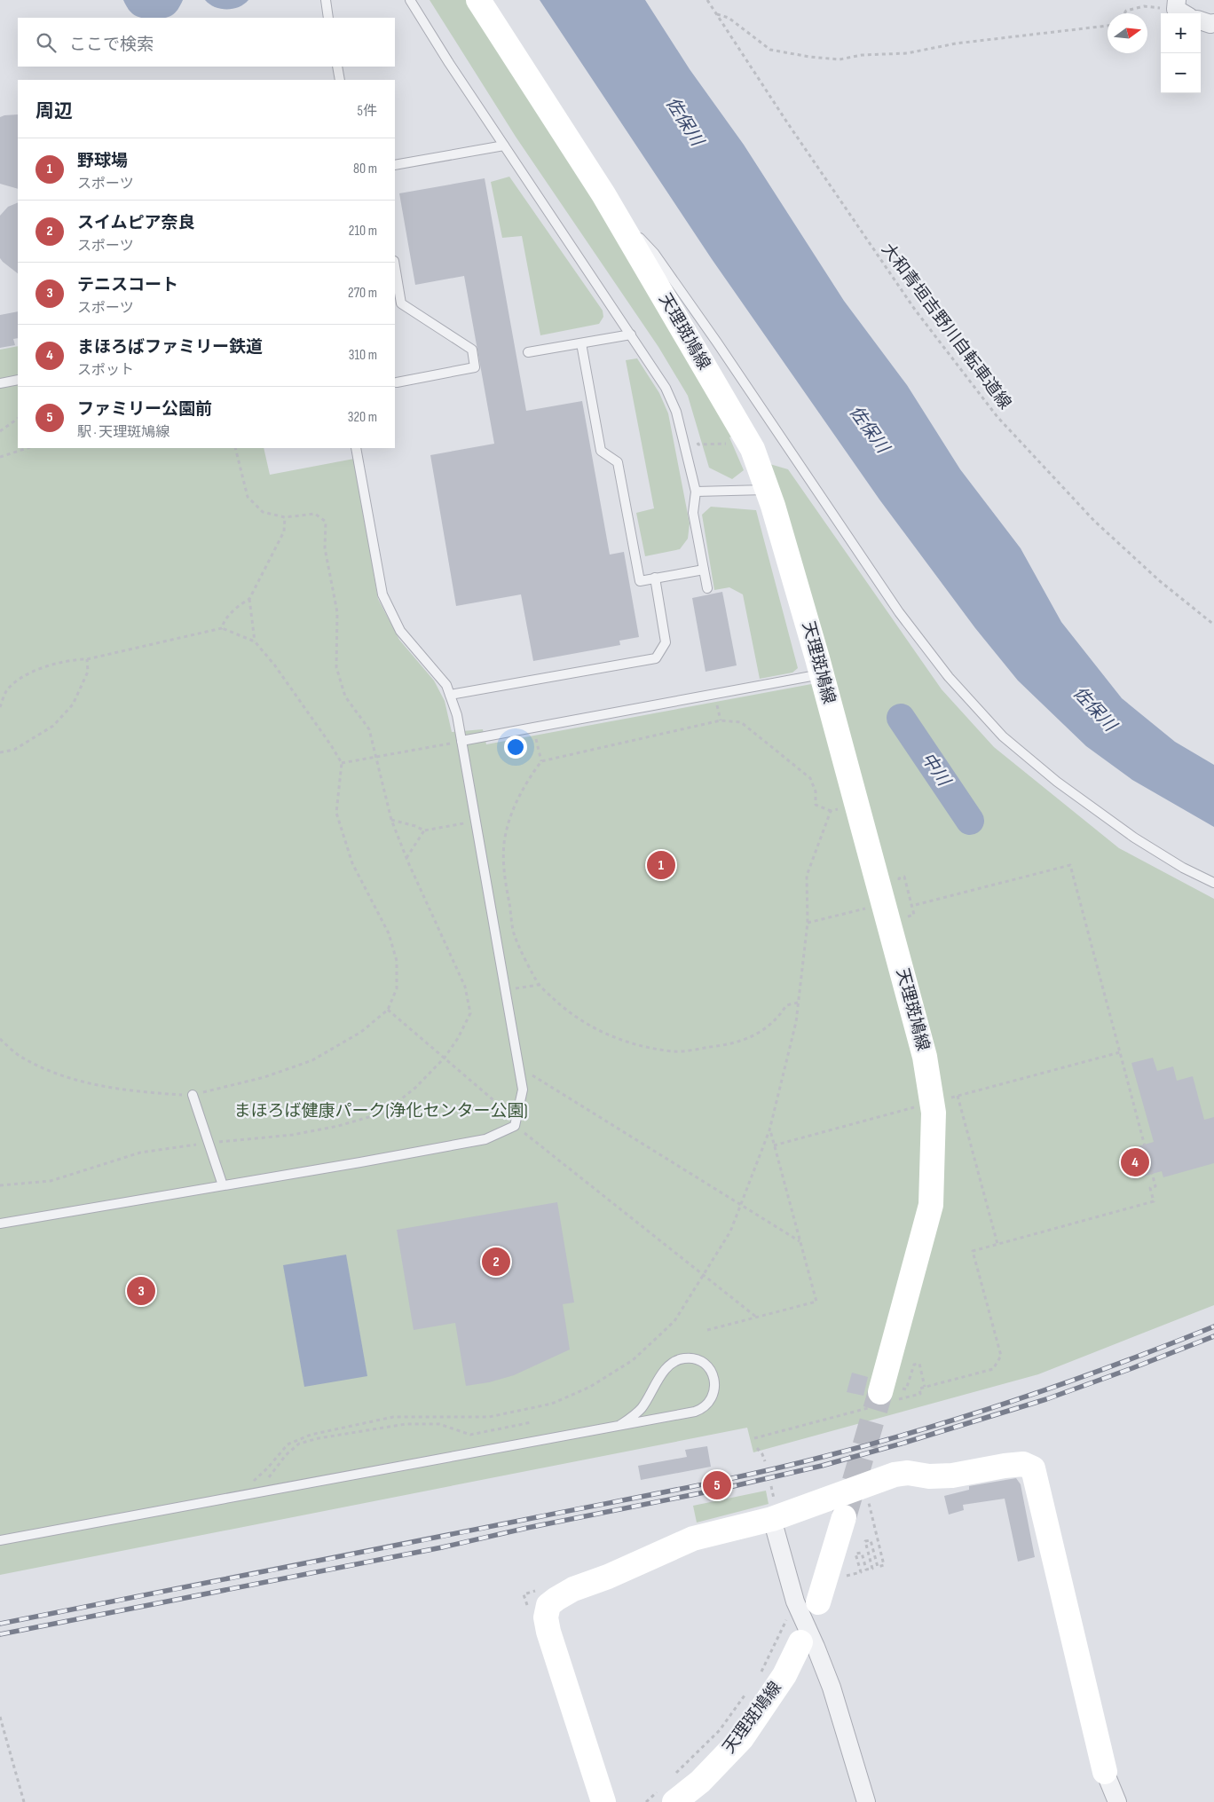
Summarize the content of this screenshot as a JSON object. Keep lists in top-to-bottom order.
{
  "streets": {
    "main road": ["天理斑鳩線"],
    "path": ["大和青垣吉野川自転車道線"]
  },
  "water": ["佐保川", "中川"],
  "parks": ["まほろば健康パーク(浄化センター公園)"],
  "north": "right",
  "page": {
    "map_buttons": ["+", "−"],
    "search": "ここで検索",
    "heading": ["周辺", "5件"],
    "list": [
      {
        "mark": "1",
        "name": "野球場",
        "note": "スポーツ",
        "value": "80 m"
      },
      {
        "mark": "2",
        "name": "スイムピア奈良",
        "note": "スポーツ",
        "value": "210 m"
      },
      {
        "mark": "3",
        "name": "テニスコート",
        "note": "スポーツ",
        "value": "270 m"
      },
      {
        "mark": "4",
        "name": "まほろばファミリー鉄道",
        "note": "スポット",
        "value": "310 m"
      },
      {
        "mark": "5",
        "name": "ファミリー公園前",
        "note": "駅 · 天理斑鳩線",
        "value": "320 m"
      }
    ],
    "pins": [
      "1",
      "4",
      "2",
      "3",
      "5"
    ]
  }
}
